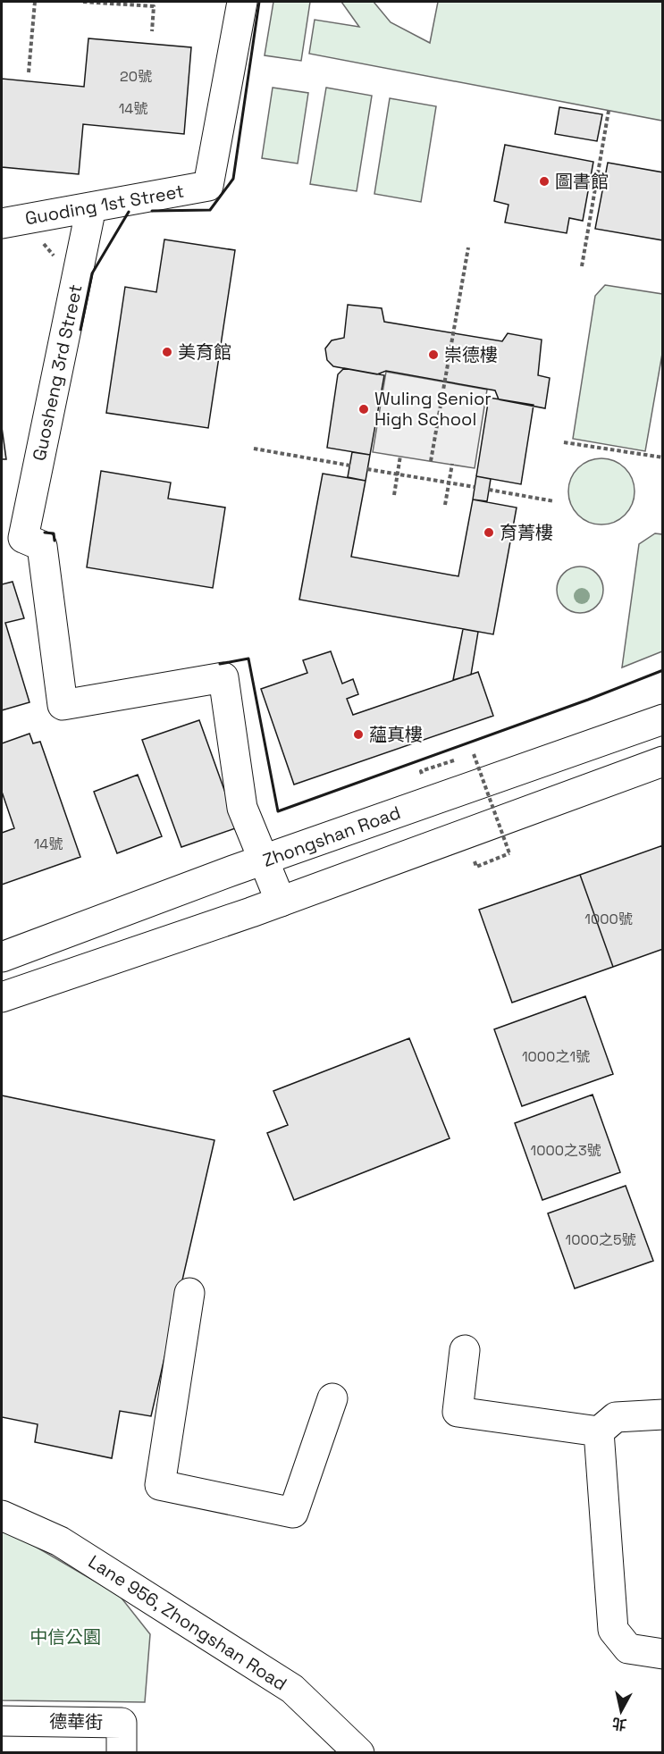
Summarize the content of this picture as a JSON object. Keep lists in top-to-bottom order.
{
  "streets": {
    "main road": [
      "Guoding 1st Street",
      "Guosheng 3rd Street",
      "Zhongshan Road",
      "Lane 956, Zhongshan Road",
      "德華街"
    ]
  },
  "crossings": [
    ["Guoding 1st Street", "Guosheng 3rd Street"]
  ],
  "parks": ["中信公園"],
  "places": [
    "圖書館",
    "美育館",
    "崇德樓",
    "Wuling Senior High School",
    "育菁樓",
    "蘊真樓"
  ],
  "house_numbers": [
    "20號",
    "14號",
    "14號",
    "1000號",
    "1000之1號",
    "1000之3號",
    "1000之5號"
  ],
  "north": "bottom"
}
